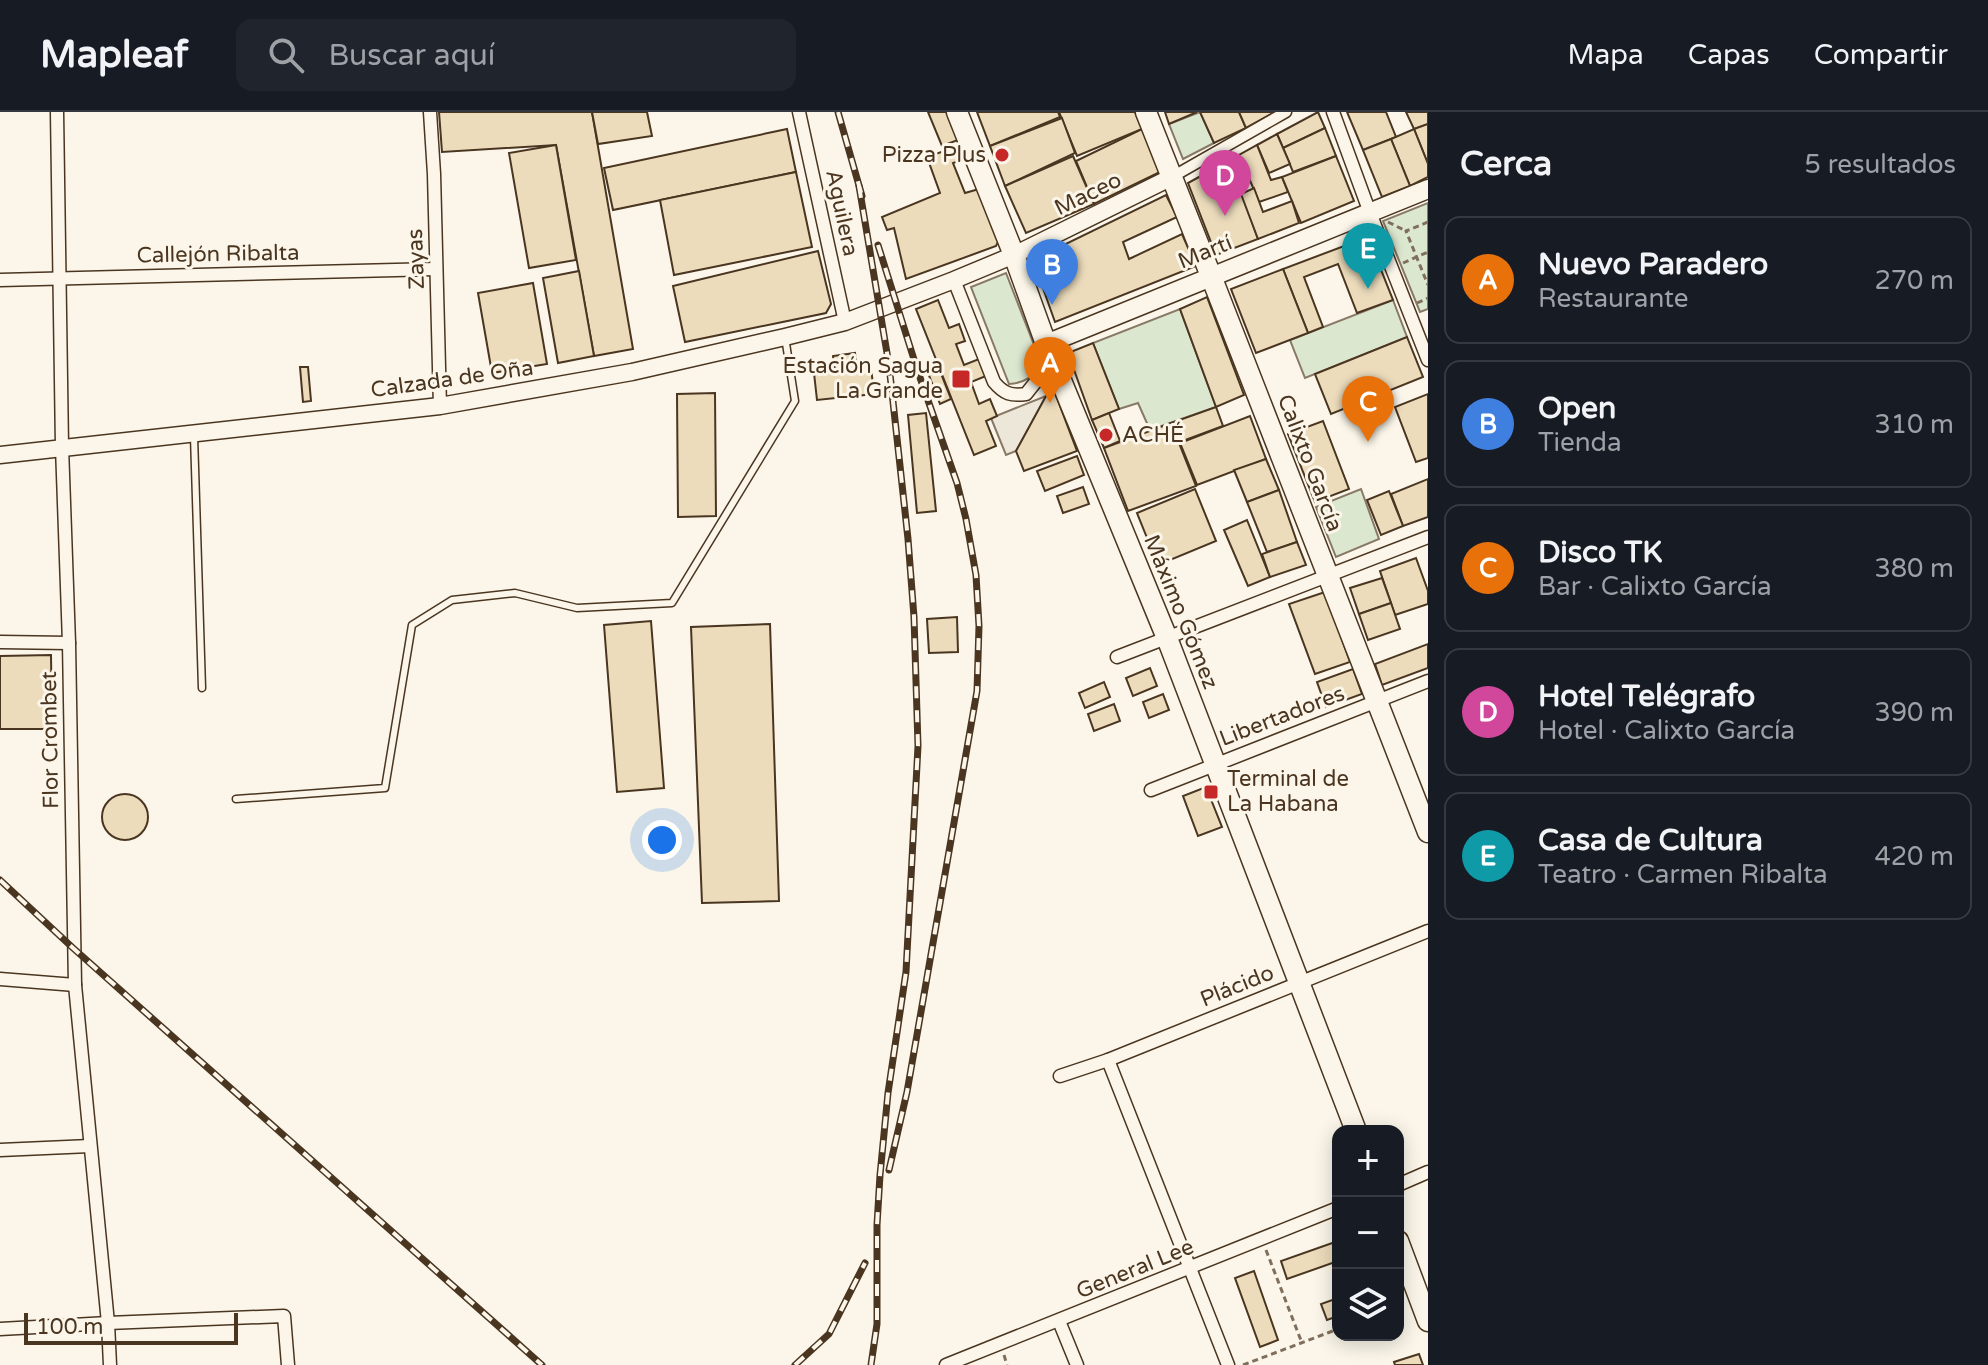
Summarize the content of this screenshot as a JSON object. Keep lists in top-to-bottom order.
{
  "streets": {
    "main road": ["Martí", "Calixto García", "Máximo Gómez"],
    "street": [
      "Maceo",
      "Aguilera",
      "Callejón Ribalta",
      "Zayas",
      "Calzada de Oña",
      "Libertadores",
      "Flor Crombet",
      "Plácido",
      "General Lee"
    ]
  },
  "crossings": [
    ["Maceo", "Calzada de Oña"],
    ["Maceo", "Calixto García"],
    ["Maceo", "Máximo Gómez"],
    ["Aguilera", "Calzada de Oña"],
    ["Martí", "Calixto García"],
    ["Martí", "Máximo Gómez"],
    ["Callejón Ribalta", "Zayas"],
    ["Callejón Ribalta", "Flor Crombet"],
    ["Zayas", "Calzada de Oña"],
    ["Calzada de Oña", "Flor Crombet"],
    ["Calixto García", "Libertadores"],
    ["Máximo Gómez", "Libertadores"],
    ["Máximo Gómez", "Plácido"]
  ],
  "places": {
    "other": ["Pizza Plus", "ACHÉ"],
    "transit": ["Estación Sagua La Grande", "Terminal de La Habana"]
  },
  "scale_bar": "100 m",
  "page": {
    "header": "Mapleaf",
    "search": "Buscar aquí",
    "nav": ["Mapa", "Capas", "Compartir"],
    "heading": ["Cerca", "5 resultados"],
    "pins": [
      "D",
      "E",
      "B",
      "A",
      "C"
    ],
    "list": [
      {
        "mark": "A",
        "name": "Nuevo Paradero",
        "note": "Restaurante",
        "value": "270 m"
      },
      {
        "mark": "B",
        "name": "Open",
        "note": "Tienda",
        "value": "310 m"
      },
      {
        "mark": "C",
        "name": "Disco TK",
        "note": "Bar · Calixto García",
        "value": "380 m"
      },
      {
        "mark": "D",
        "name": "Hotel Telégrafo",
        "note": "Hotel · Calixto García",
        "value": "390 m"
      },
      {
        "mark": "E",
        "name": "Casa de Cultura",
        "note": "Teatro · Carmen Ribalta",
        "value": "420 m"
      }
    ],
    "map_buttons": ["+", "−"],
    "scale": "100 m"
  }
}
